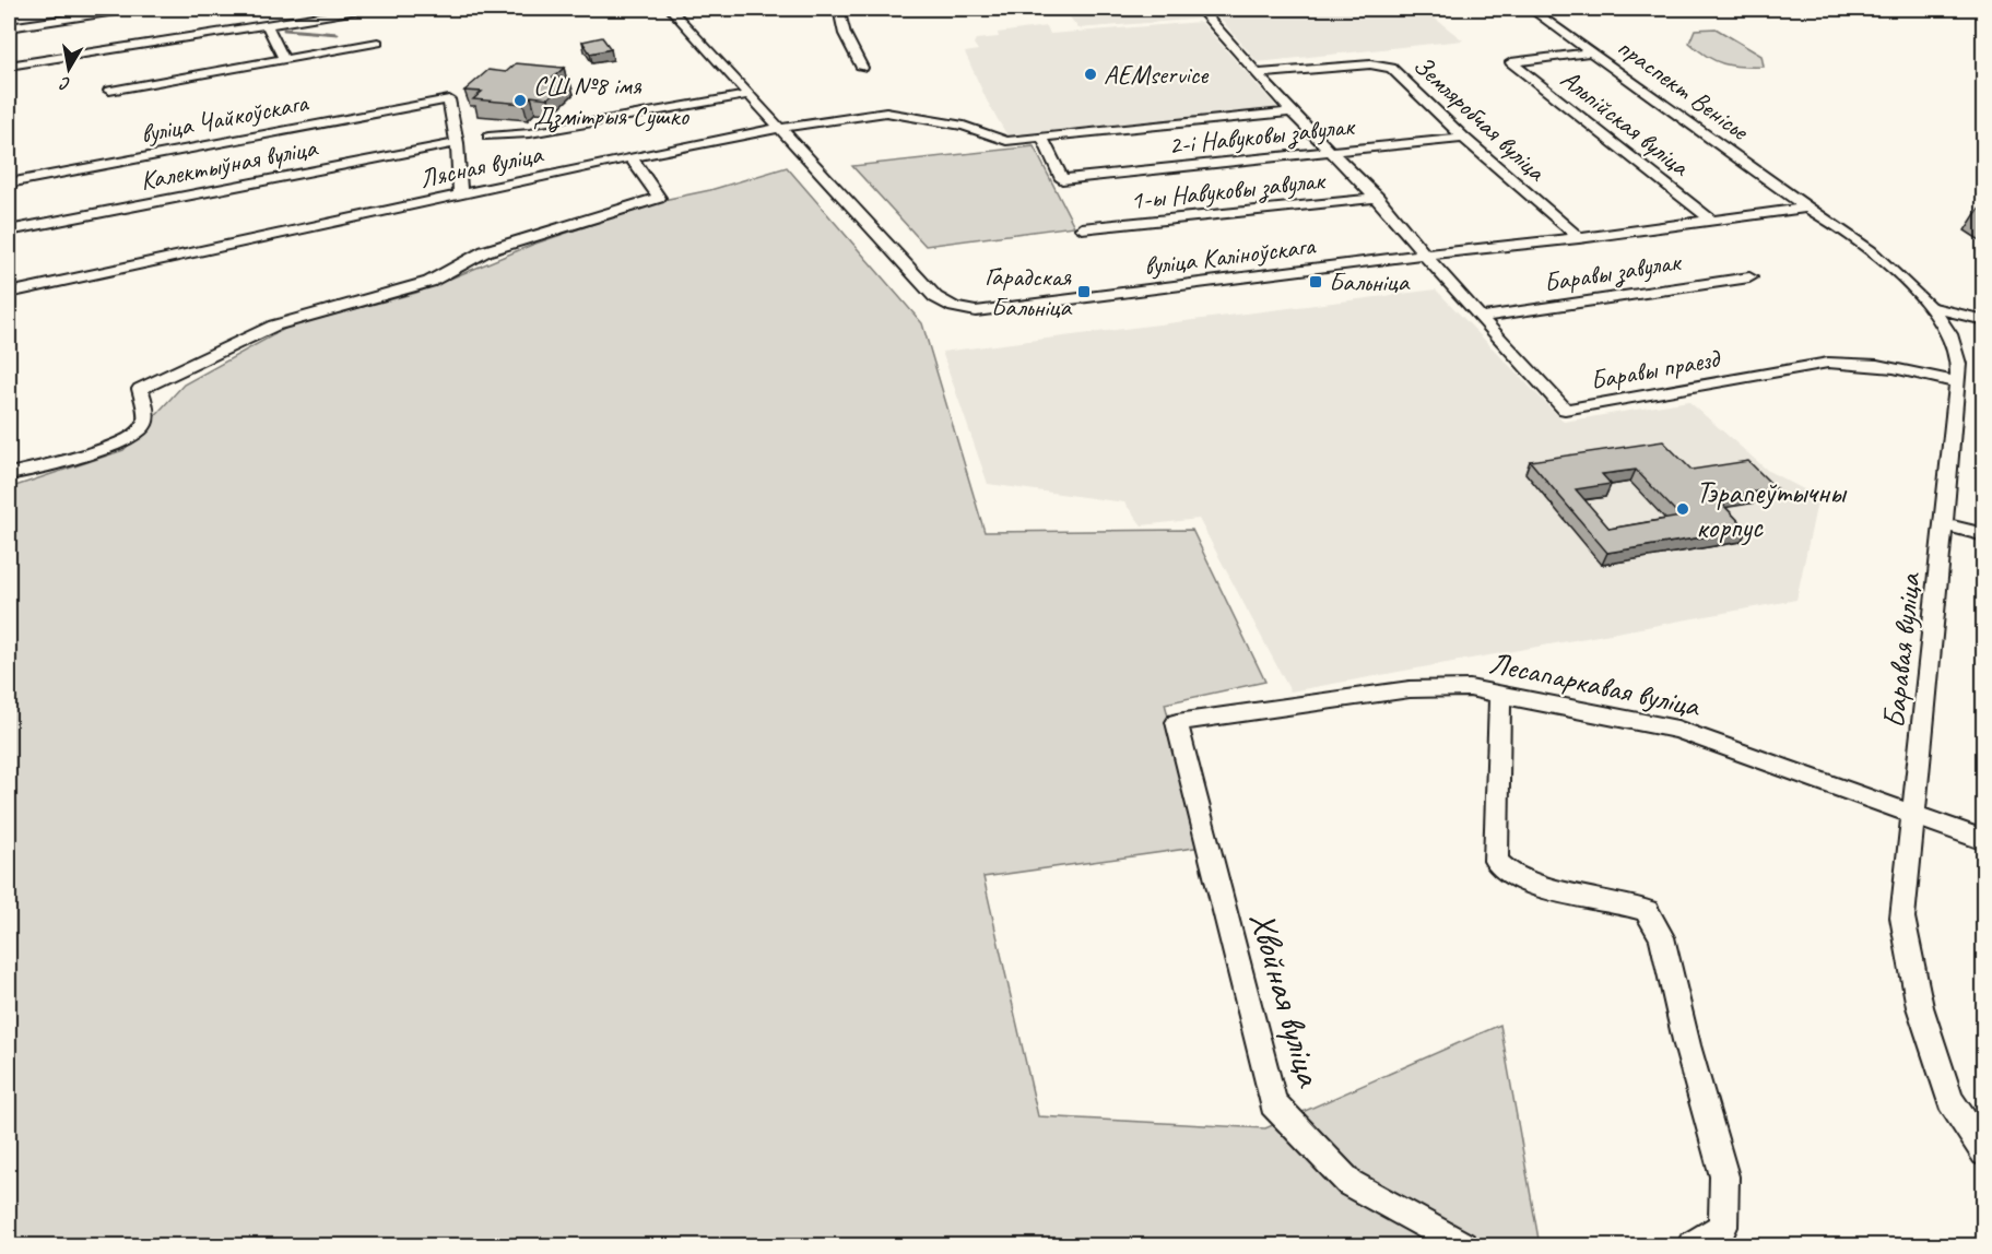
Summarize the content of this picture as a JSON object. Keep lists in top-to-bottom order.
{
  "streets": {
    "street": [
      "праспект Венісье",
      "вуліца Чайкоўскага",
      "Земляробчая вуліца",
      "Альпійская вуліца",
      "2-і Навуковы завулак",
      "Калектыўная вуліца",
      "Лясная вуліца",
      "1-ы Навуковы завулак",
      "вуліца Каліноўскага",
      "Баравы завулак",
      "Баравы праезд",
      "Баравая вуліца",
      "Лесапаркавая вуліца",
      "Хвойная вуліца"
    ]
  },
  "crossings": [
    ["праспект Венісье", "Альпійская вуліца"],
    ["праспект Венісье", "вуліца Каліноўскага"],
    ["праспект Венісье", "Баравая вуліца"],
    ["вуліца Чайкоўскага", "Калектыўная вуліца"],
    ["Земляробчая вуліца", "2-і Навуковы завулак"],
    ["Земляробчая вуліца", "вуліца Каліноўскага"],
    ["Земляробчая вуліца", "Баравы праезд"],
    ["Альпійская вуліца", "вуліца Каліноўскага"],
    ["2-і Навуковы завулак", "Лясная вуліца"],
    ["2-і Навуковы завулак", "Баравы праезд"],
    ["Лясная вуліца", "вуліца Каліноўскага"],
    ["Лясная вуліца", "Баравы праезд"],
    ["1-ы Навуковы завулак", "Баравы праезд"],
    ["вуліца Каліноўскага", "Баравы праезд"],
    ["вуліца Каліноўскага", "Баравая вуліца"],
    ["Баравы завулак", "Баравы праезд"],
    ["Баравы праезд", "Баравая вуліца"],
    ["Баравая вуліца", "Лесапаркавая вуліца"],
    ["Лесапаркавая вуліца", "Хвойная вуліца"]
  ],
  "places": {
    "other": ["AEMservice", "СШ №8 імя Дзмітрыя Сушко", "Тэрапеўтычны корпус"],
    "transit": ["Бальніца", "Гарадская Бальніца"]
  },
  "north": "bottom"
}
